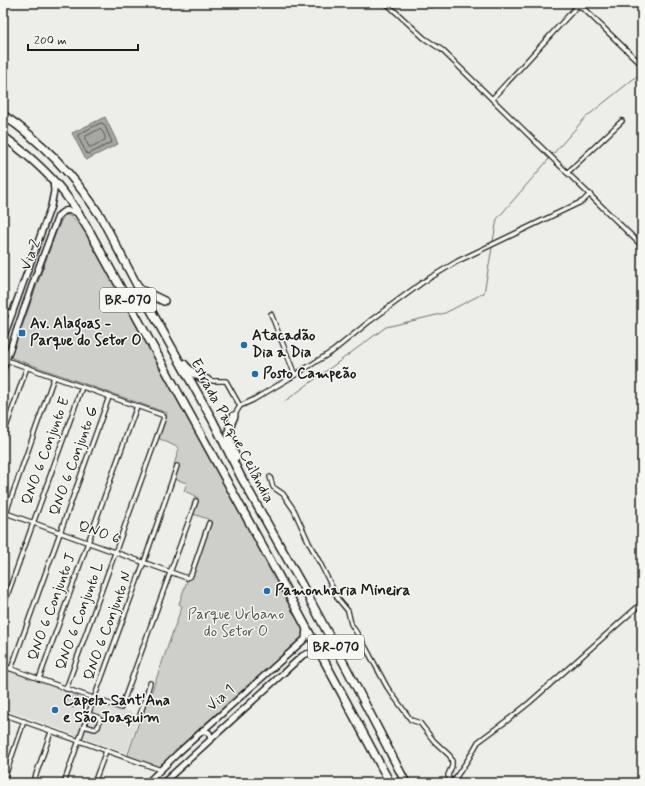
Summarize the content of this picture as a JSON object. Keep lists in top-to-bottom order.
{
  "streets": {
    "highway": ["BR-070", "Estrada Parque Ceilândia"],
    "main road": ["Via 2", "Via 1"],
    "street": [
      "QNO 6 Conjunto E",
      "QNO 6 Conjunto G",
      "QNO 6",
      "QNO 6 Conjunto J",
      "QNO 6 Conjunto L",
      "QNO 6 Conjunto N"
    ]
  },
  "crossings": [
    ["Via 2", "Estrada Parque Ceilândia"],
    ["Estrada Parque Ceilândia", "Via 1"],
    ["QNO 6 Conjunto E", "QNO 6"],
    ["QNO 6 Conjunto G", "QNO 6"],
    ["QNO 6", "QNO 6 Conjunto J"],
    ["QNO 6", "QNO 6 Conjunto L"],
    ["QNO 6", "QNO 6 Conjunto N"],
    ["QNO 6 Conjunto J", "QNO 6 Conjunto L"]
  ],
  "parks": ["Parque Urbano do Setor O"],
  "places": {
    "transit": ["Av. Alagoas - Parque do Setor O"],
    "other": [
      "Atacadão Dia a Dia",
      "Posto Campeão",
      "Pamonharia Mineira",
      "Capela Sant'Ana e São Joaquim"
    ]
  },
  "scale_bar": "200 m"
}
